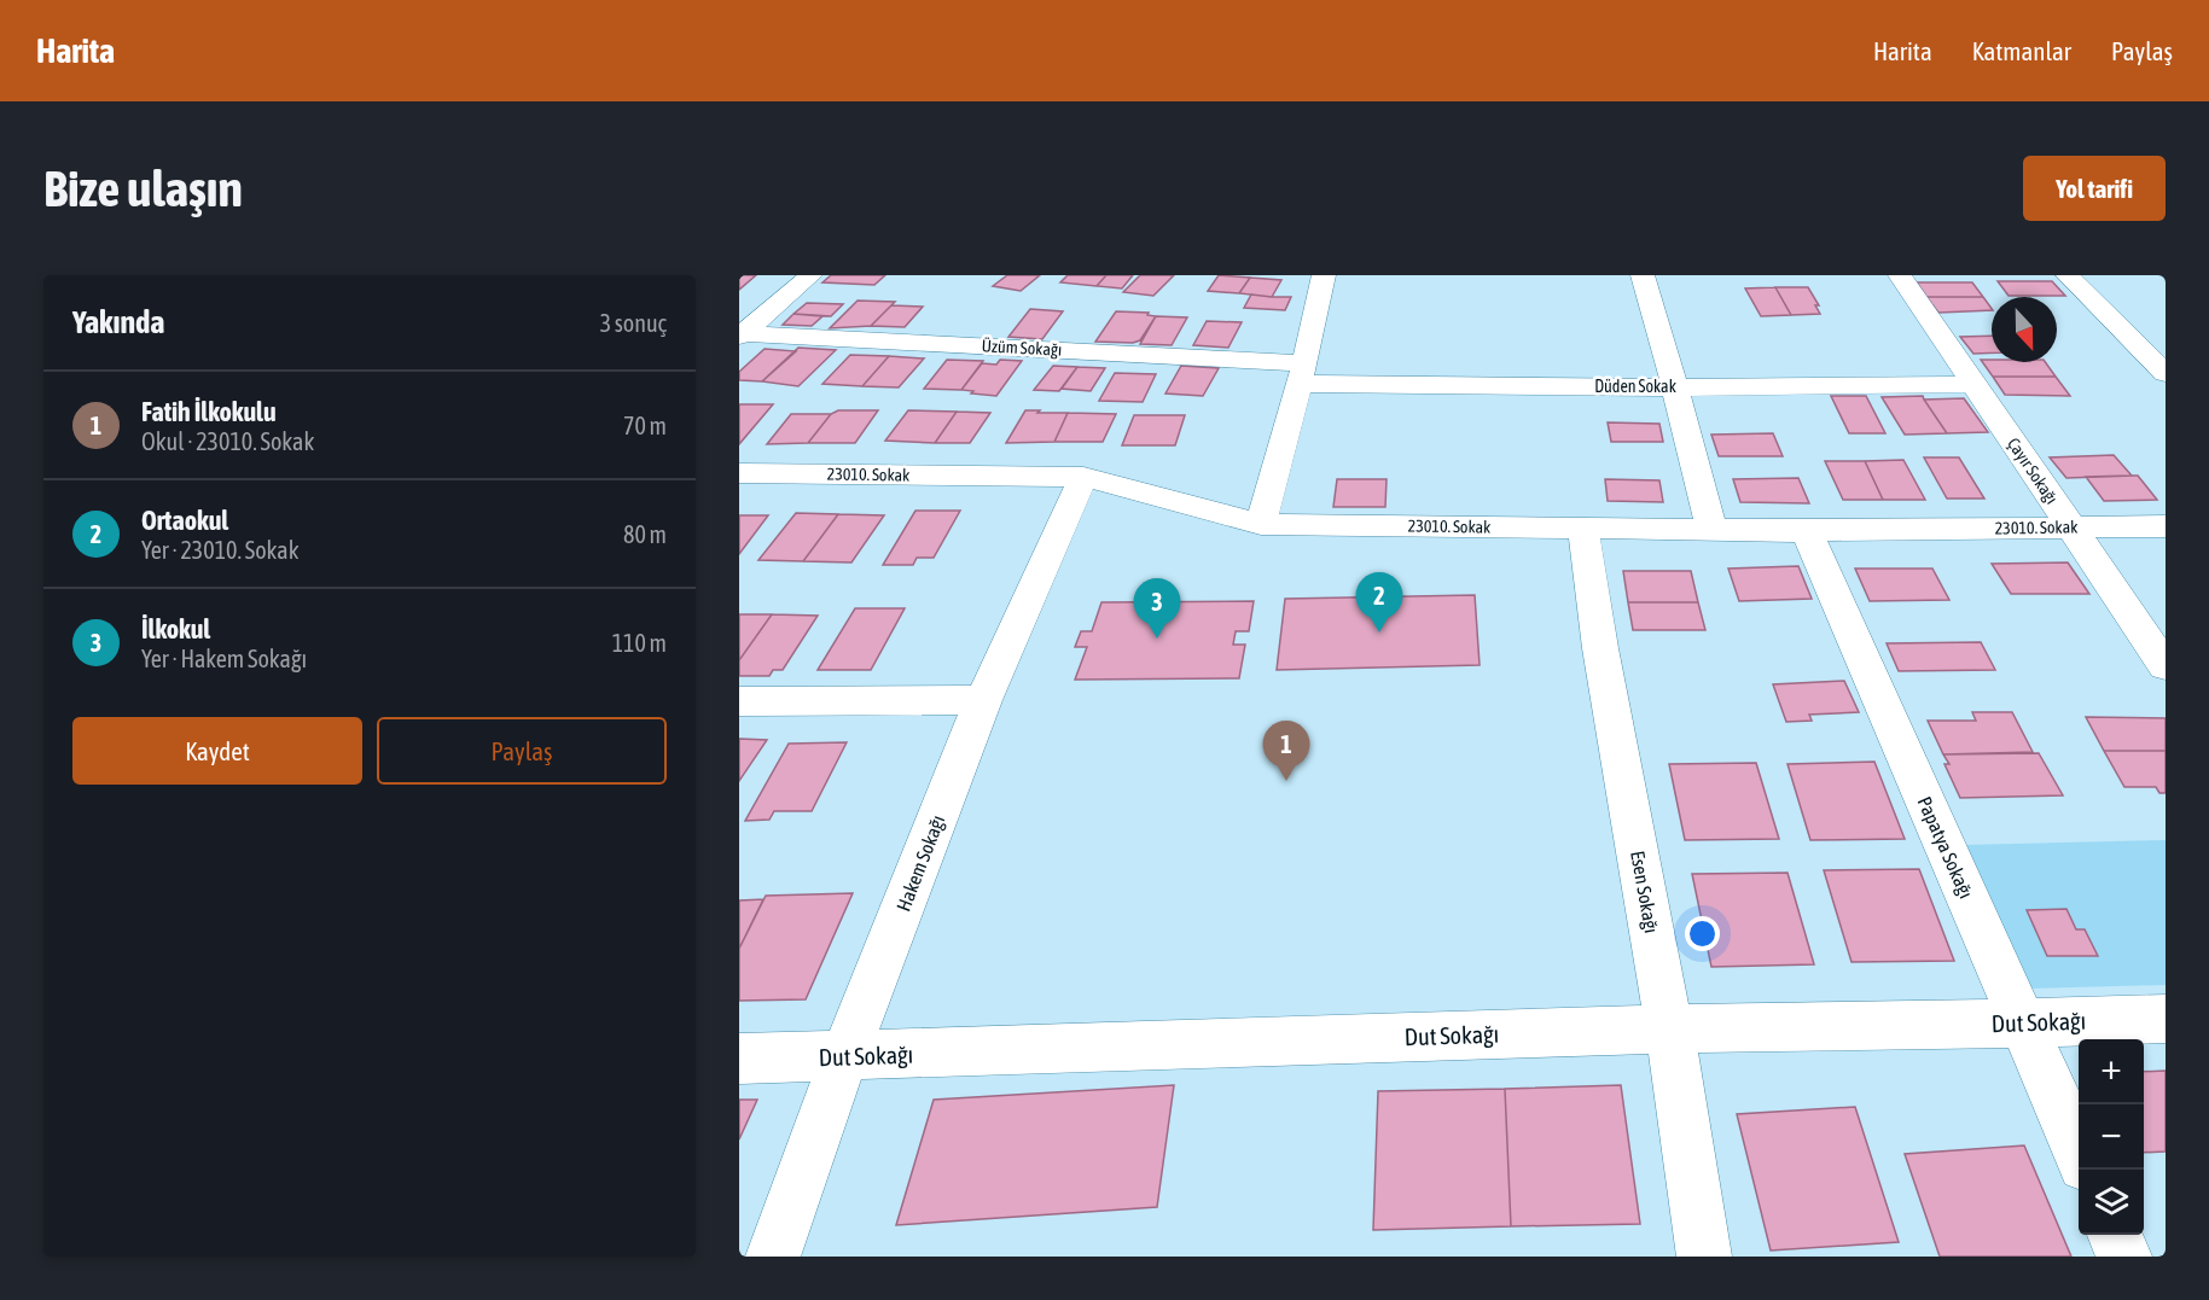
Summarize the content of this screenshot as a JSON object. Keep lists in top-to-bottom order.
{
  "streets": {
    "street": [
      "Üzüm Sokağı",
      "Düden Sokak",
      "Çayır Sokağı",
      "23010. Sokak",
      "Papatya Sokağı",
      "Hakem Sokağı",
      "Esen Sokağı",
      "Dut Sokağı"
    ]
  },
  "crossings": [
    ["Üzüm Sokağı", "Düden Sokak"],
    ["Düden Sokak", "Çayır Sokağı"],
    ["Çayır Sokağı", "23010. Sokak"],
    ["23010. Sokak", "Papatya Sokağı"],
    ["23010. Sokak", "Hakem Sokağı"],
    ["23010. Sokak", "Esen Sokağı"],
    ["Papatya Sokağı", "Dut Sokağı"],
    ["Hakem Sokağı", "Dut Sokağı"],
    ["Esen Sokağı", "Dut Sokağı"]
  ],
  "north": "bottom",
  "page": {
    "header": "Harita",
    "nav": ["Harita", "Katmanlar", "Paylaş"],
    "buttons": [
      "Yol tarifi",
      ["Kaydet", "Paylaş"]
    ],
    "title": "Bize ulaşın",
    "heading": ["Yakında", "3 sonuç"],
    "list": [
      {
        "mark": "1",
        "name": "Fatih İlkokulu",
        "note": "Okul · 23010. Sokak",
        "value": "70 m"
      },
      {
        "mark": "2",
        "name": "Ortaokul",
        "note": "Yer · 23010. Sokak",
        "value": "80 m"
      },
      {
        "mark": "3",
        "name": "İlkokul",
        "note": "Yer · Hakem Sokağı",
        "value": "110 m"
      }
    ],
    "pins": ["2", "3", "1"],
    "map_buttons": ["+", "−"]
  }
}
